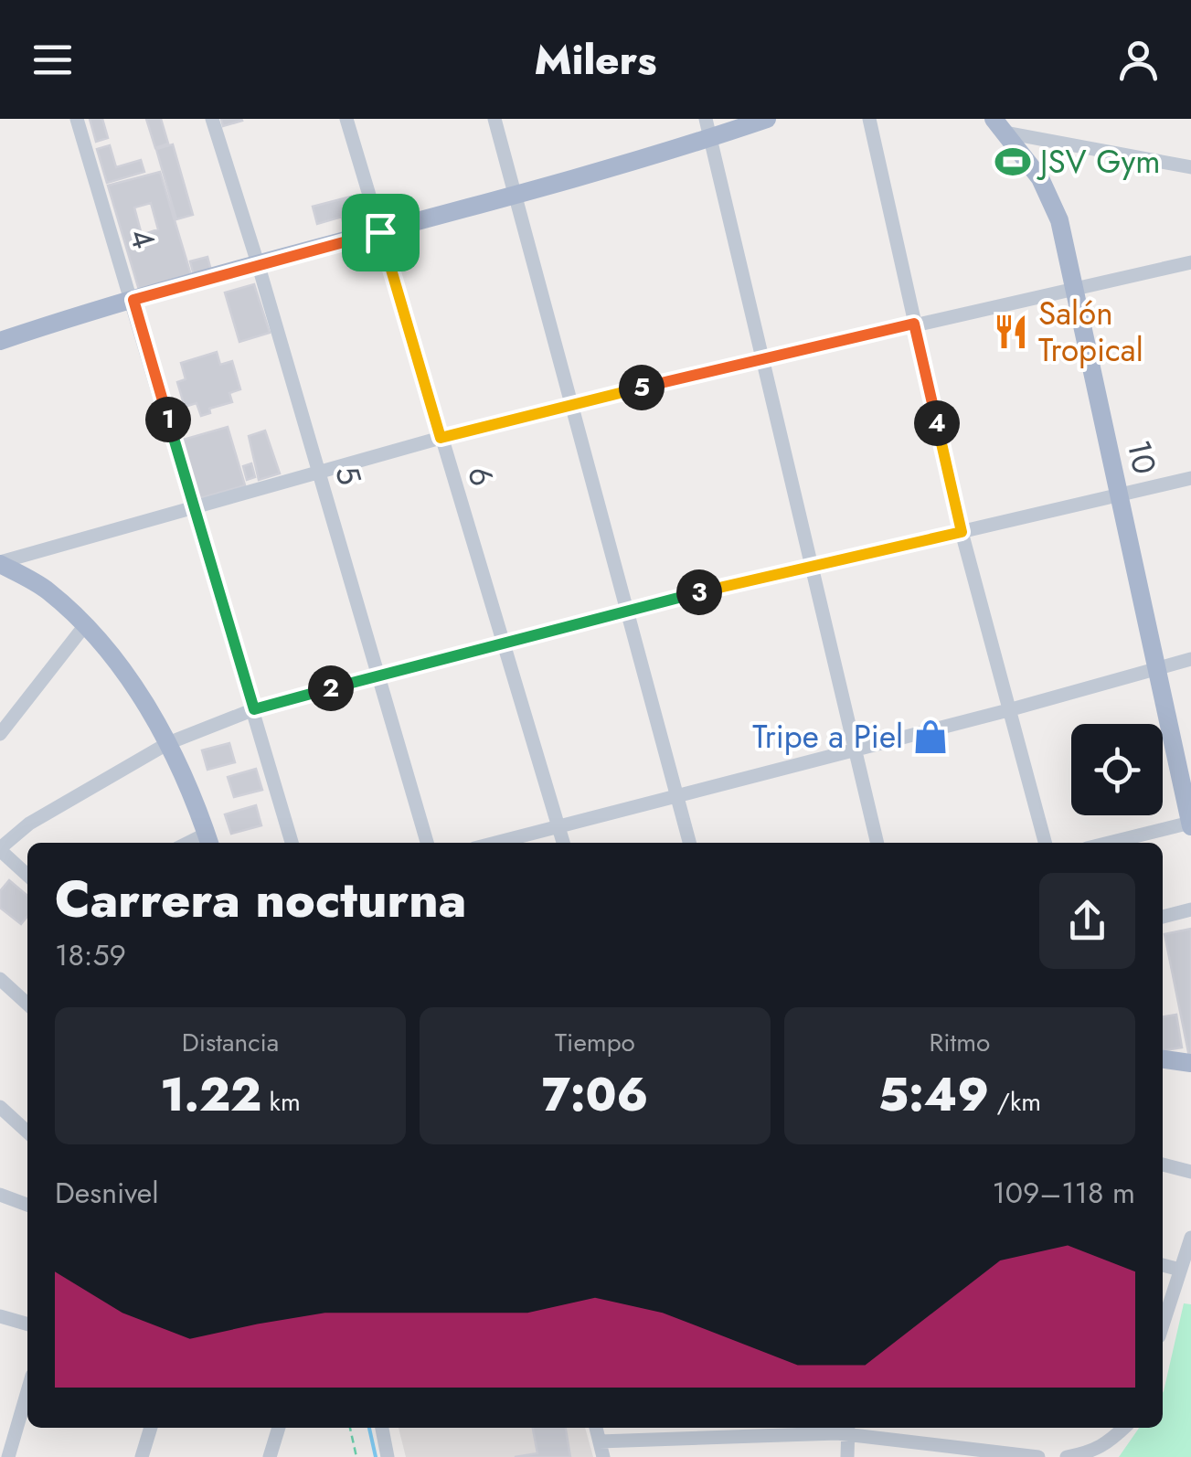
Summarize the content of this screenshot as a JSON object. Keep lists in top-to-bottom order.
{
  "streets": {
    "main road": ["10"],
    "street": ["4", "5", "6"]
  },
  "places": {
    "sports": ["JSV Gym"],
    "restaurant": ["Salón Tropical"],
    "shop": ["Tripe a Piel"]
  },
  "page": {
    "header": "Milers",
    "pins": [
      "5",
      "1",
      "4",
      "3",
      "2"
    ],
    "heading": ["Carrera nocturna", "18:59"],
    "stats": [
      ["Distancia", "1.22 km"],
      ["Tiempo", "7:06"],
      ["Ritmo", "5:49 /km"]
    ],
    "chart": ["Desnivel", "109–118 m"]
  }
}
